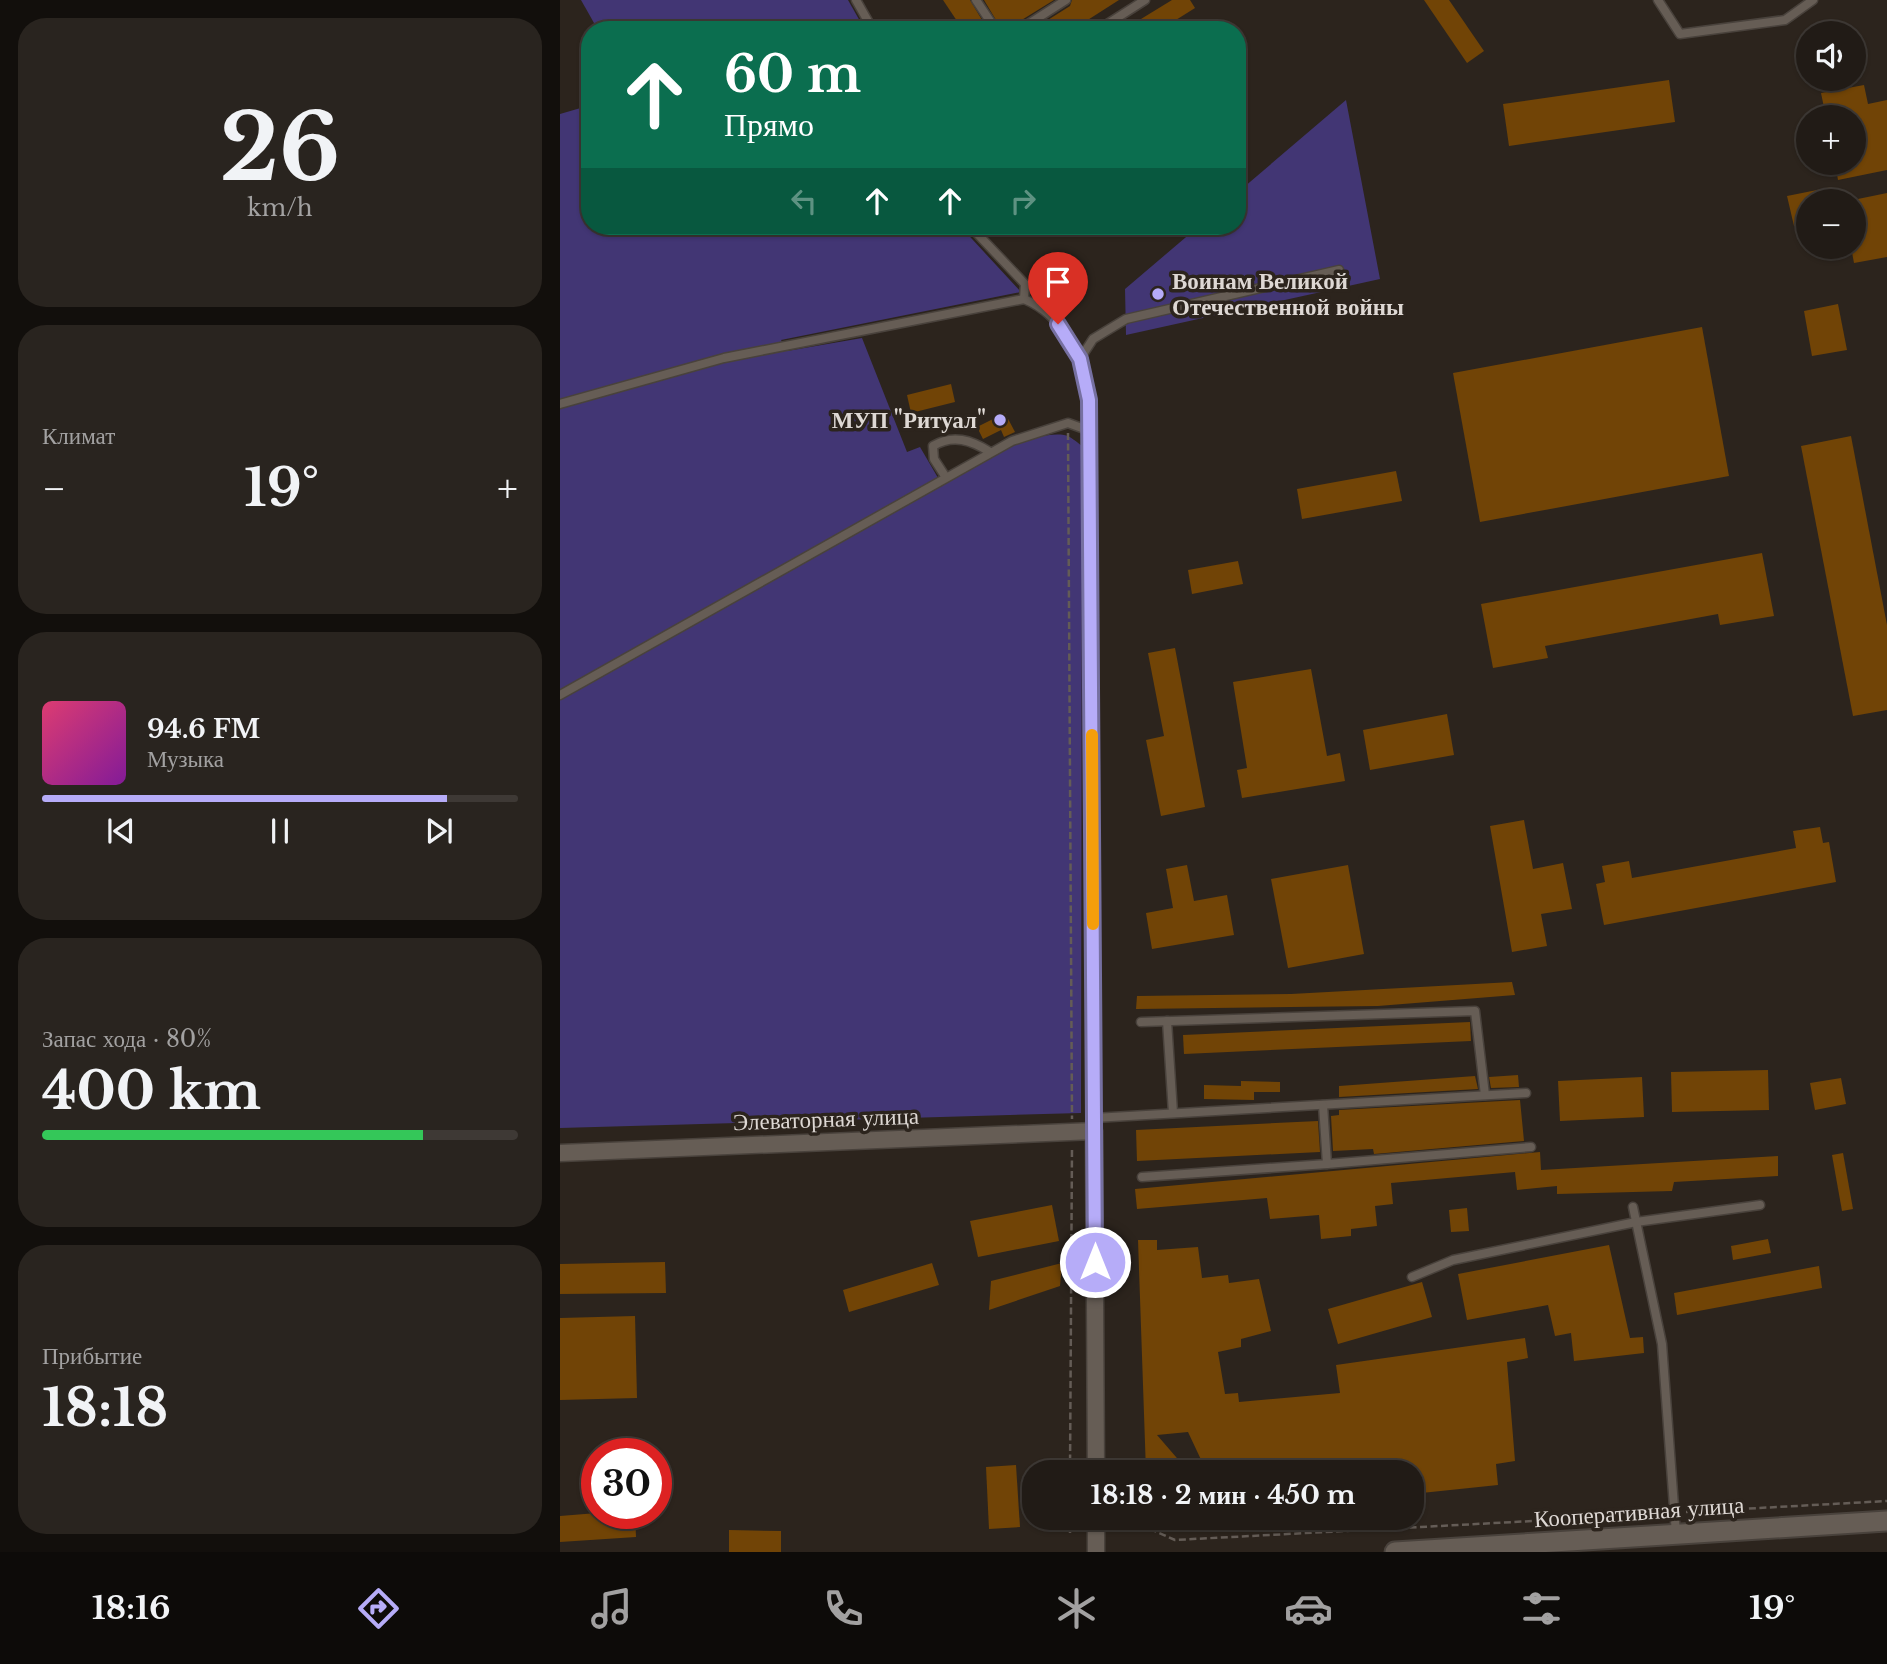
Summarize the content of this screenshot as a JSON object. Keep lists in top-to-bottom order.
{
  "streets": {
    "main road": ["Кооперативная улица"],
    "street": ["Элеваторная улица"]
  },
  "places": ["Воинам Великой Отечественной войны", "МУП \"Ритуал\""],
  "page": {
    "tile": [
      ["26", "km/h"],
      "Климат",
      ["Запас хода · 80%", "400 km"],
      ["Прибытие", "18:18"]
    ],
    "map_buttons": ["+", "−"],
    "turn": ["60 m", "Прямо"],
    "heat": ["−", "19°", "+"],
    "song": ["94.6 FM", "Музыка"],
    "limit": "30",
    "trip": "18:18 · 2 мин · 450 m",
    "tabs": ["18:16", "19°"]
  }
}
